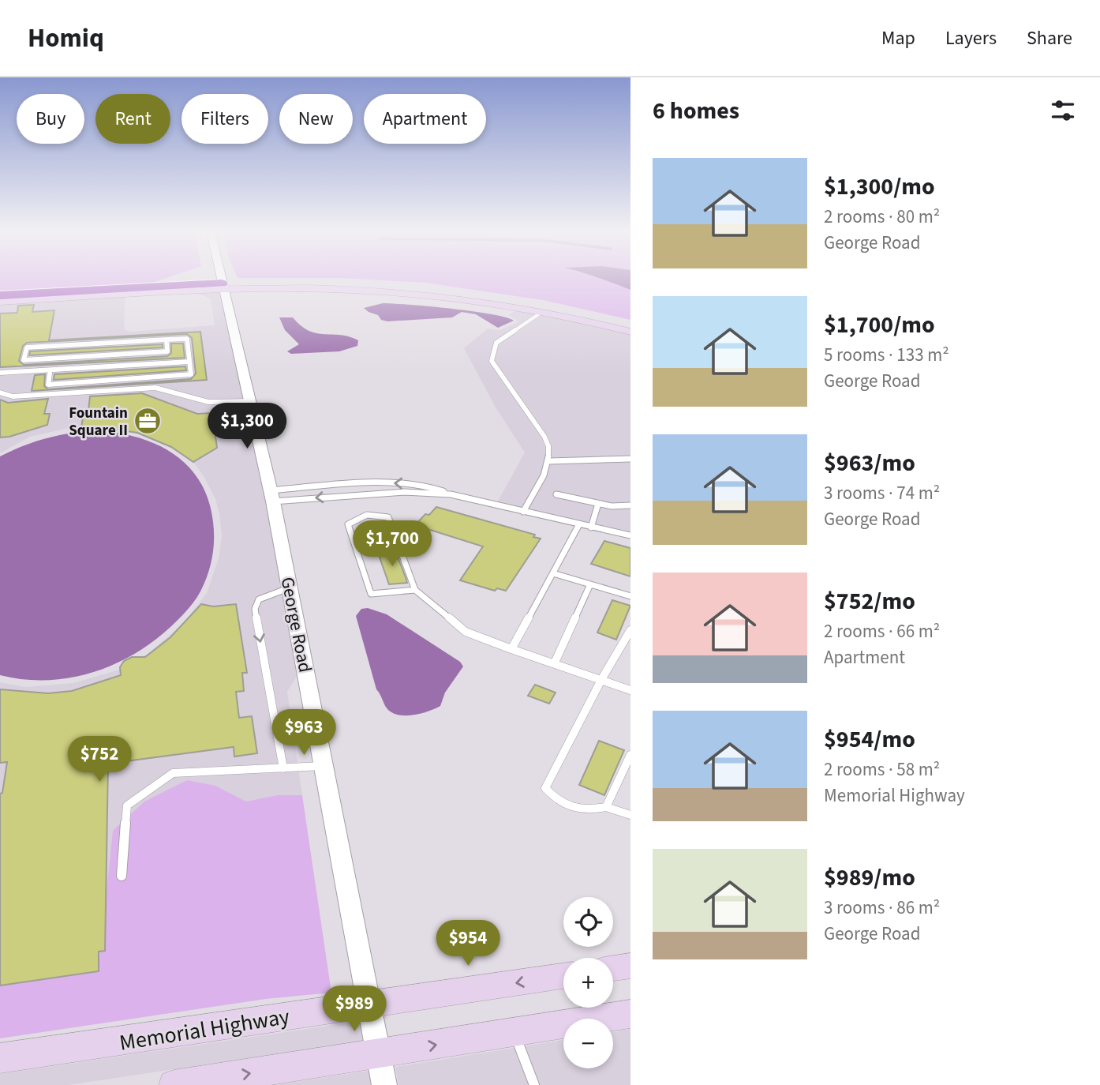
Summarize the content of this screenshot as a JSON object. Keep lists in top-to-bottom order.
{
  "streets": {
    "main road": ["Memorial Highway"],
    "street": ["George Road"]
  },
  "crossings": [
    ["George Road", "Memorial Highway"]
  ],
  "places": {
    "office": ["Fountain Square II"]
  },
  "page": {
    "header": "Homiq",
    "nav": ["Map", "Layers", "Share"],
    "heading": "6 homes",
    "chip": [
      "Buy",
      "Rent",
      "Filters",
      "New",
      "Apartment"
    ],
    "list": [
      {
        "name": "$1,300/mo",
        "note": "2 rooms · 80 m² · George Road"
      },
      {
        "name": "$1,700/mo",
        "note": "5 rooms · 133 m² · George Road"
      },
      {
        "name": "$963/mo",
        "note": "3 rooms · 74 m² · George Road"
      },
      {
        "name": "$752/mo",
        "note": "2 rooms · 66 m² · Apartment"
      },
      {
        "name": "$954/mo",
        "note": "2 rooms · 58 m² · Memorial Highway"
      },
      {
        "name": "$989/mo",
        "note": "3 rooms · 86 m² · George Road"
      }
    ],
    "price": [
      "$1,300",
      "$1,700",
      "$963",
      "$752",
      "$954",
      "$989"
    ],
    "map_buttons": ["+", "−"]
  }
}
